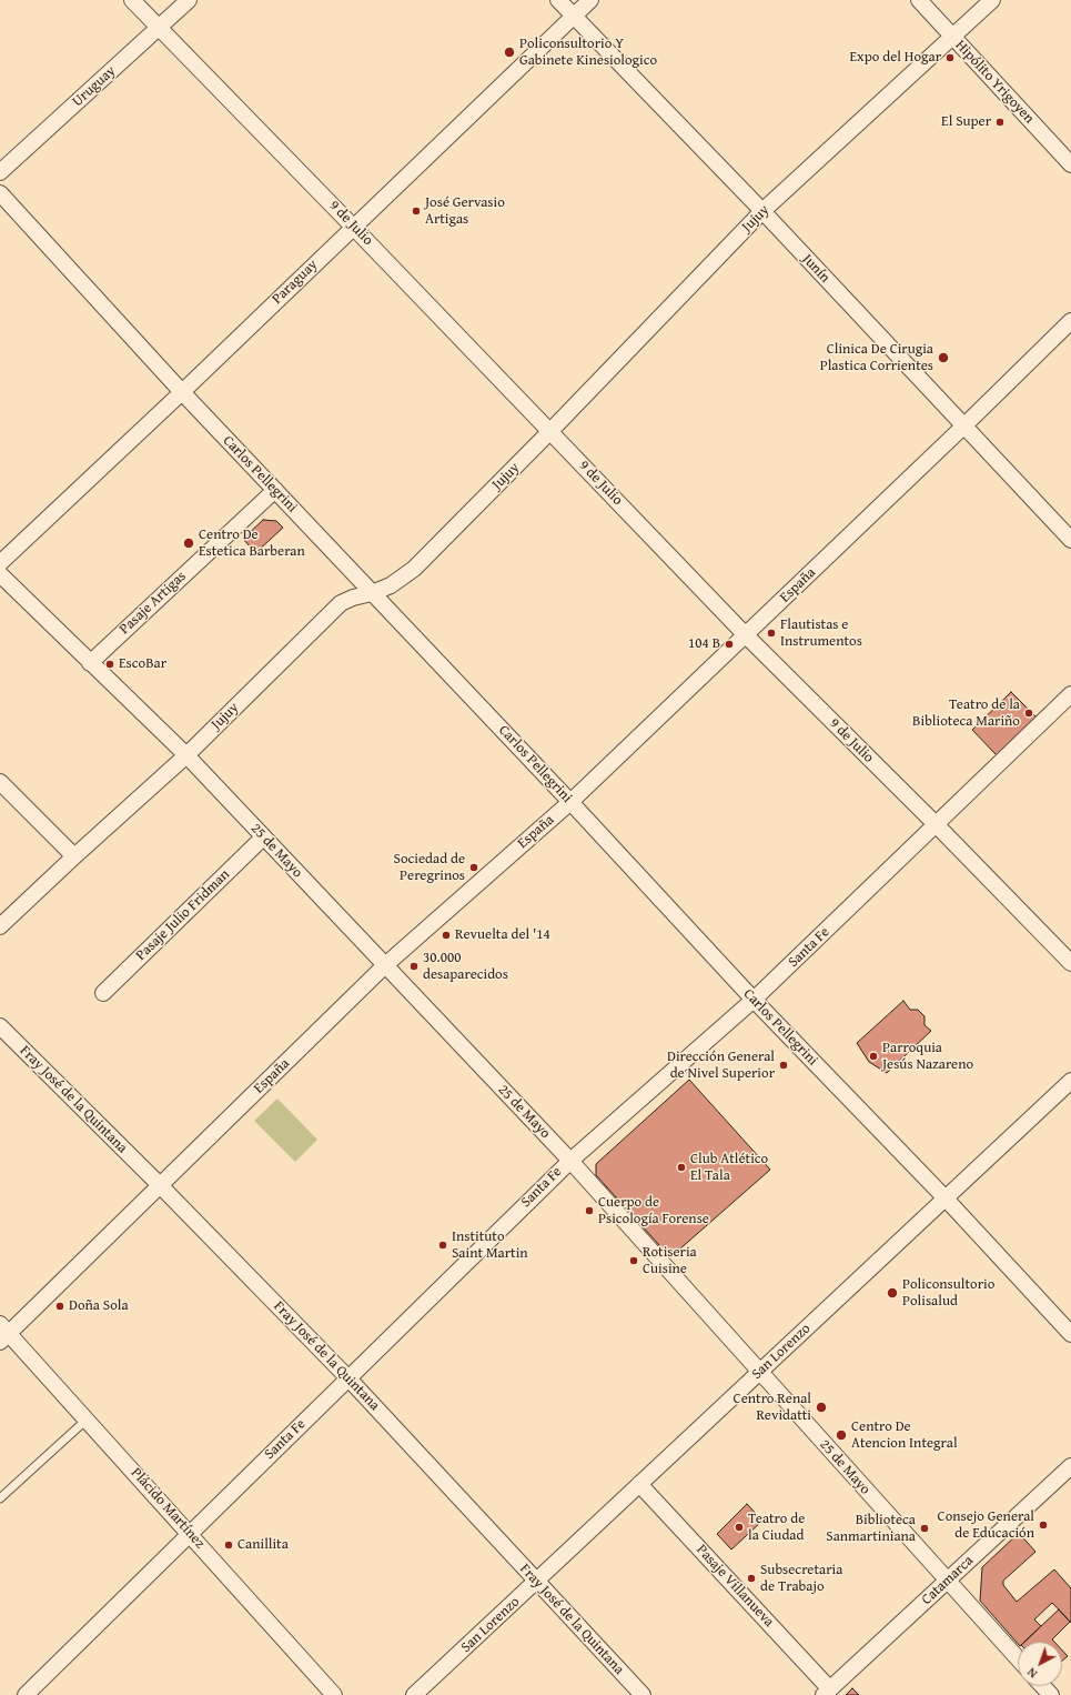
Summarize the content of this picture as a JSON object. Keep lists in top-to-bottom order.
{
  "streets": {
    "street": [
      "Hipólito Yrigoyen",
      "Uruguay",
      "Jujuy",
      "9 de Julio",
      "Junín",
      "Paraguay",
      "Carlos Pellegrini",
      "España",
      "Pasaje Artigas",
      "25 de Mayo",
      "Pasaje Julio Fridman",
      "Santa Fe",
      "Fray José de la Quintana",
      "San Lorenzo",
      "Plácido Martínez",
      "Catamarca",
      "Pasaje Villanueva"
    ]
  },
  "crossings": [
    ["Hipólito Yrigoyen", "Jujuy"],
    ["Uruguay", "9 de Julio"],
    ["Jujuy", "9 de Julio"],
    ["Jujuy", "Junín"],
    ["Jujuy", "Carlos Pellegrini"],
    ["Jujuy", "25 de Mayo"],
    ["9 de Julio", "Paraguay"],
    ["9 de Julio", "España"],
    ["9 de Julio", "Santa Fe"],
    ["Junín", "Paraguay"],
    ["Junín", "España"],
    ["Paraguay", "Carlos Pellegrini"],
    ["Carlos Pellegrini", "España"],
    ["Carlos Pellegrini", "Pasaje Artigas"],
    ["Carlos Pellegrini", "Santa Fe"],
    ["Carlos Pellegrini", "San Lorenzo"],
    ["España", "25 de Mayo"],
    ["España", "Fray José de la Quintana"],
    ["España", "Plácido Martínez"],
    ["Pasaje Artigas", "25 de Mayo"],
    ["25 de Mayo", "Pasaje Julio Fridman"],
    ["25 de Mayo", "Santa Fe"],
    ["25 de Mayo", "San Lorenzo"],
    ["25 de Mayo", "Catamarca"],
    ["Santa Fe", "Fray José de la Quintana"],
    ["Santa Fe", "Plácido Martínez"],
    ["Fray José de la Quintana", "San Lorenzo"],
    ["San Lorenzo", "Pasaje Villanueva"],
    ["Catamarca", "Pasaje Villanueva"]
  ],
  "places": [
    "Policonsultorio Y Gabinete Kinesiologico",
    "Expo del Hogar",
    "El Super",
    "José Gervasio Artigas",
    "Clinica De Cirugia Plastica Corrientes",
    "Centro De Estetica Barberan",
    "Flautistas e Instrumentos",
    "104 B",
    "EscoBar",
    "Teatro de la Biblioteca Mariño",
    "Sociedad de Peregrinos",
    "Revuelta del '14",
    "30.000 desaparecidos",
    "Parroquia Jesús Nazareno",
    "Dirección General de Nivel Superior",
    "Club Atlético El Tala",
    "Cuerpo de Psicología Forense",
    "Instituto Saint Martin",
    "Rotiseria Cuisine",
    "Policonsultorio Polisalud",
    "Doña Sola",
    "Centro Renal Revidatti",
    "Centro De Atencion Integral",
    "Consejo General de Educación",
    "Teatro de la Ciudad",
    "Biblioteca Sanmartiniana",
    "Canillita",
    "Subsecretaria de Trabajo"
  ],
  "north": "bottom left"
}
